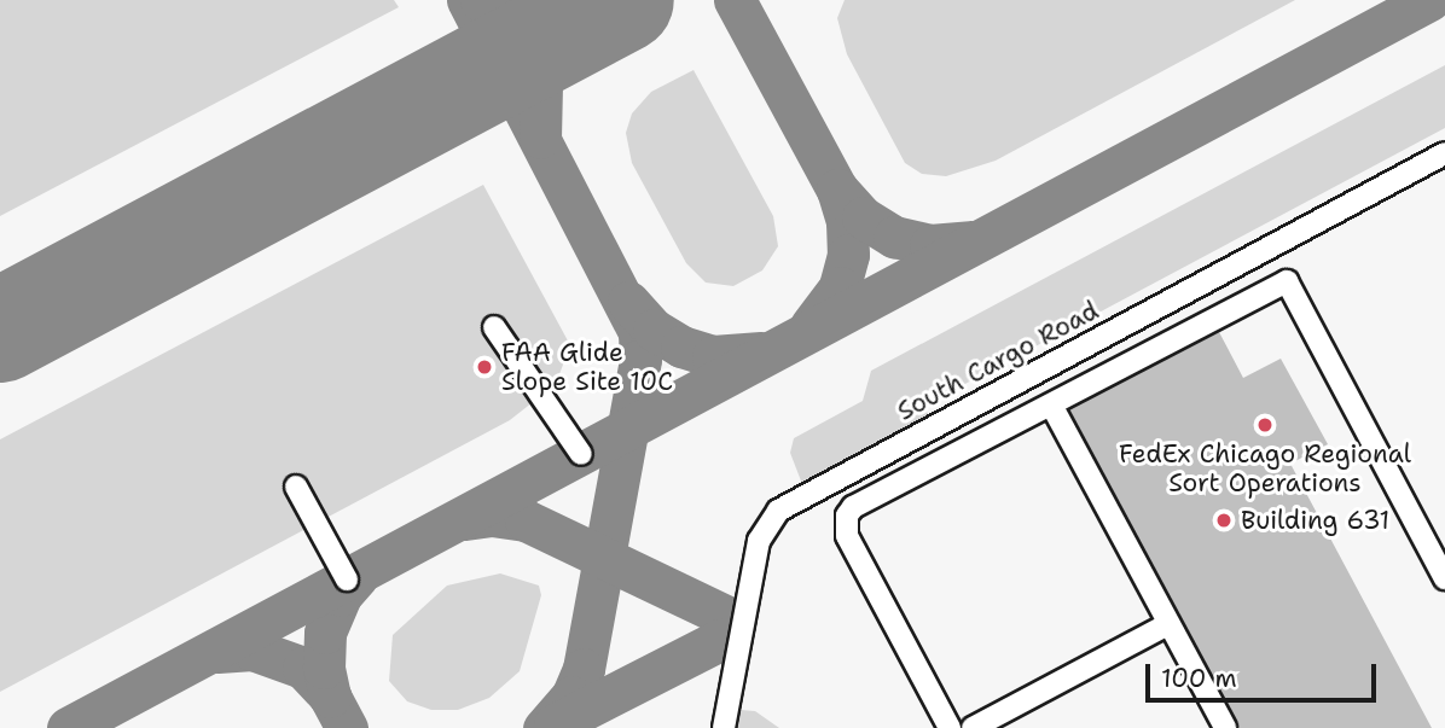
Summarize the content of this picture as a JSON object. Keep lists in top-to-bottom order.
{
  "streets": {
    "lane": ["South Cargo Road"]
  },
  "places": ["FAA Glide Slope Site 10C", "FedEx Chicago Regional Sort Operations", "Building 631"],
  "scale_bar": "100 m"
}
